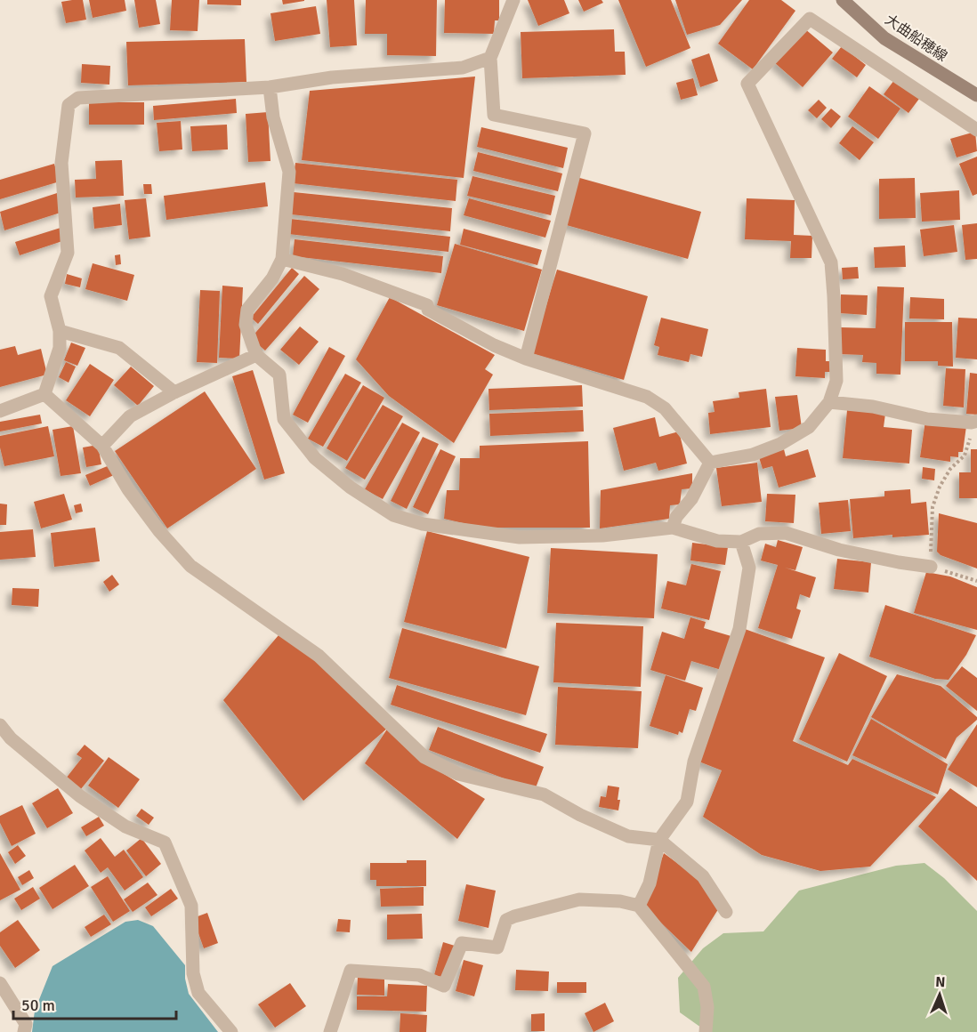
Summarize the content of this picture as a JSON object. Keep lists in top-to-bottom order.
{
  "streets": {
    "main road": ["大曲船穂線"]
  },
  "scale_bar": "50 m",
  "north": "top"
}
